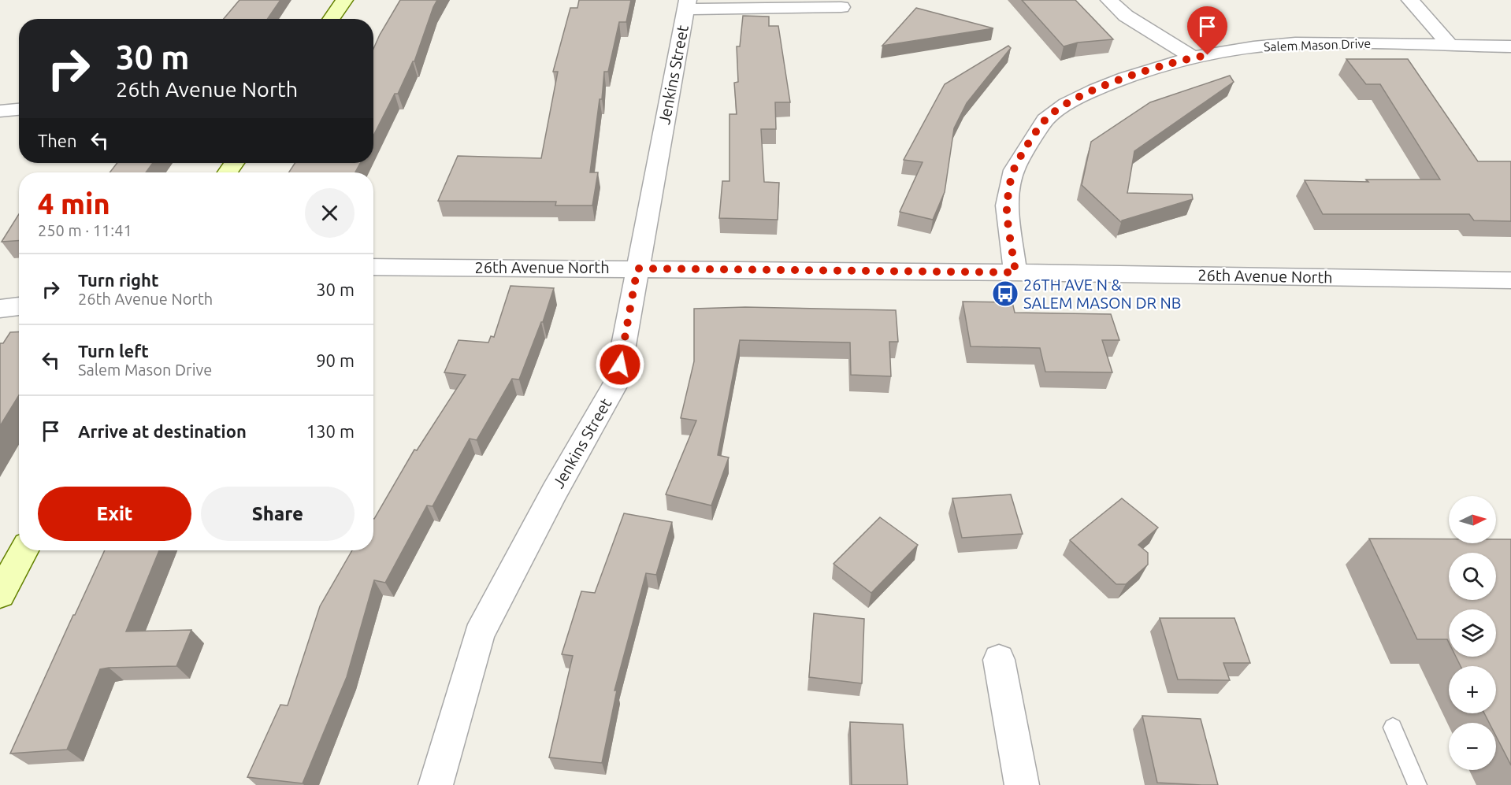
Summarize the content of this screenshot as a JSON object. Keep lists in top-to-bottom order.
{
  "streets": {
    "street": ["Salem Mason Drive", "Jenkins Street", "26th Avenue North"]
  },
  "crossings": [
    ["Salem Mason Drive", "26th Avenue North"],
    ["Jenkins Street", "26th Avenue North"]
  ],
  "places": {
    "bus stop": ["26TH AVE N & SALEM MASON DR NB"]
  },
  "north": "right",
  "page": {
    "turn": ["30 m", "26th Avenue North"],
    "then": "Then",
    "heading": ["4 min", "250 m · 11:41"],
    "list": [
      {
        "name": "Turn right",
        "note": "26th Avenue North",
        "value": "30 m"
      },
      {
        "name": "Turn left",
        "note": "Salem Mason Drive",
        "value": "90 m"
      },
      {
        "name": "Arrive at destination",
        "value": "130 m"
      }
    ],
    "buttons": ["Exit", "Share"],
    "map_buttons": ["+", "−"]
  }
}
